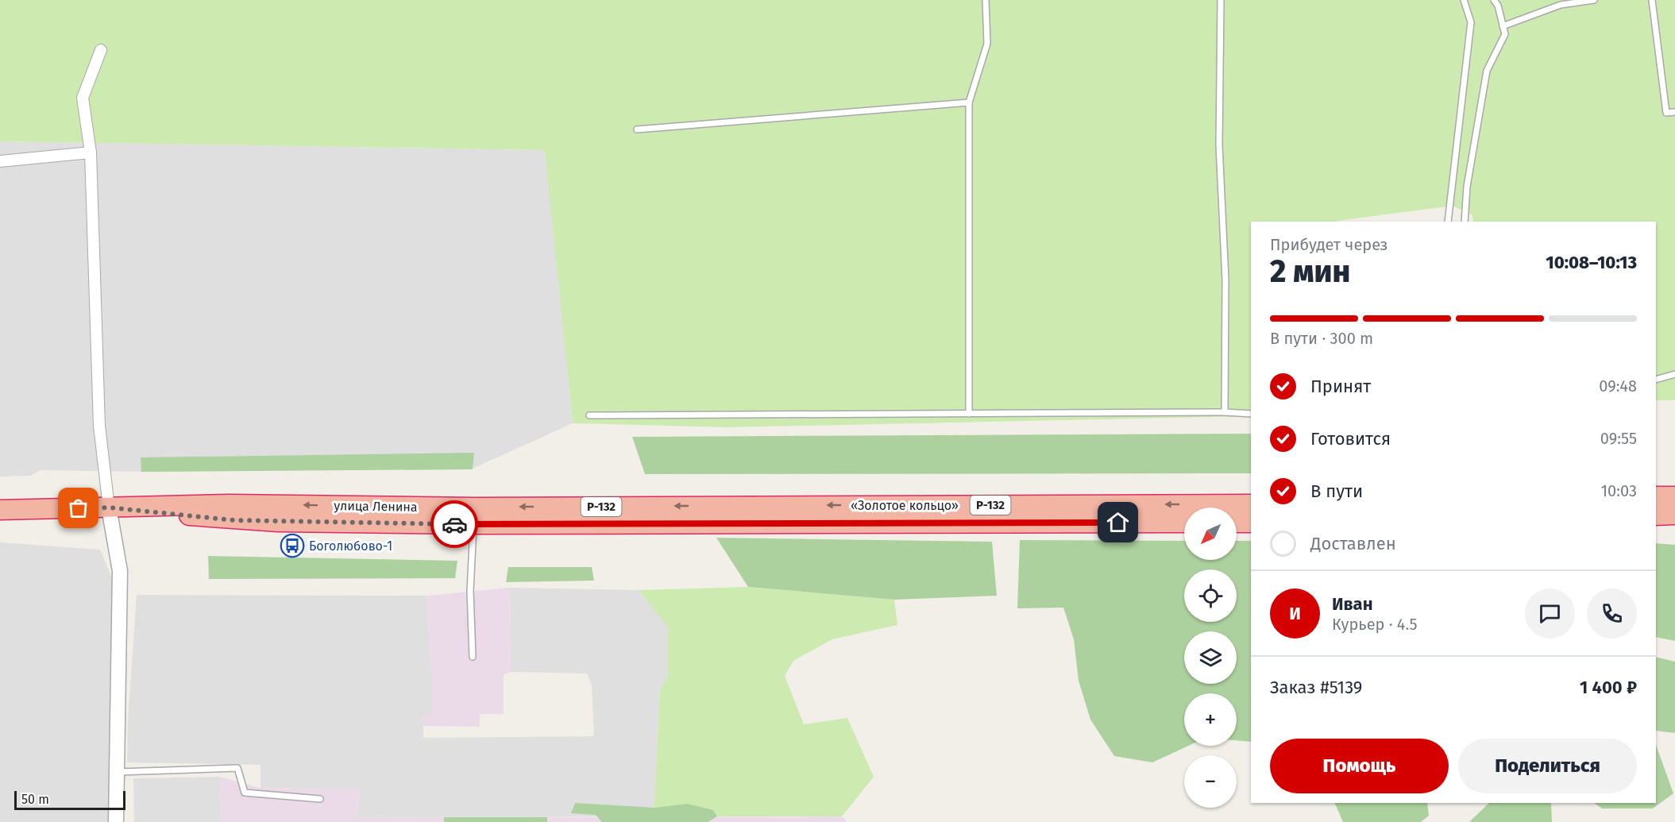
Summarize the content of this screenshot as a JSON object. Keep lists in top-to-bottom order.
{
  "streets": {
    "highway": ["«Золотое кольцо»", "Р-132", "улица Ленина"]
  },
  "crossings": [
    ["«Золотое кольцо»", "улица Ленина"]
  ],
  "places": {
    "bus stop": ["Боголюбово-1"]
  },
  "scale_bar": "50 m",
  "north": "bottom left",
  "page": {
    "heading": ["2 мин", "Прибудет через", "10:08–10:13"],
    "panel": [
      "Иван",
      "Курьер · 4.5",
      "Заказ #5139",
      "1 400 ₽"
    ],
    "bar": "В пути · 300 m",
    "list": [
      ["Принят", "09:48"],
      ["Готовится", "09:55"],
      ["В пути", "10:03"],
      "Доставлен"
    ],
    "map_buttons": ["+", "−"],
    "round": "И",
    "buttons": ["Помощь", "Поделиться"],
    "scale": "50 m"
  }
}
